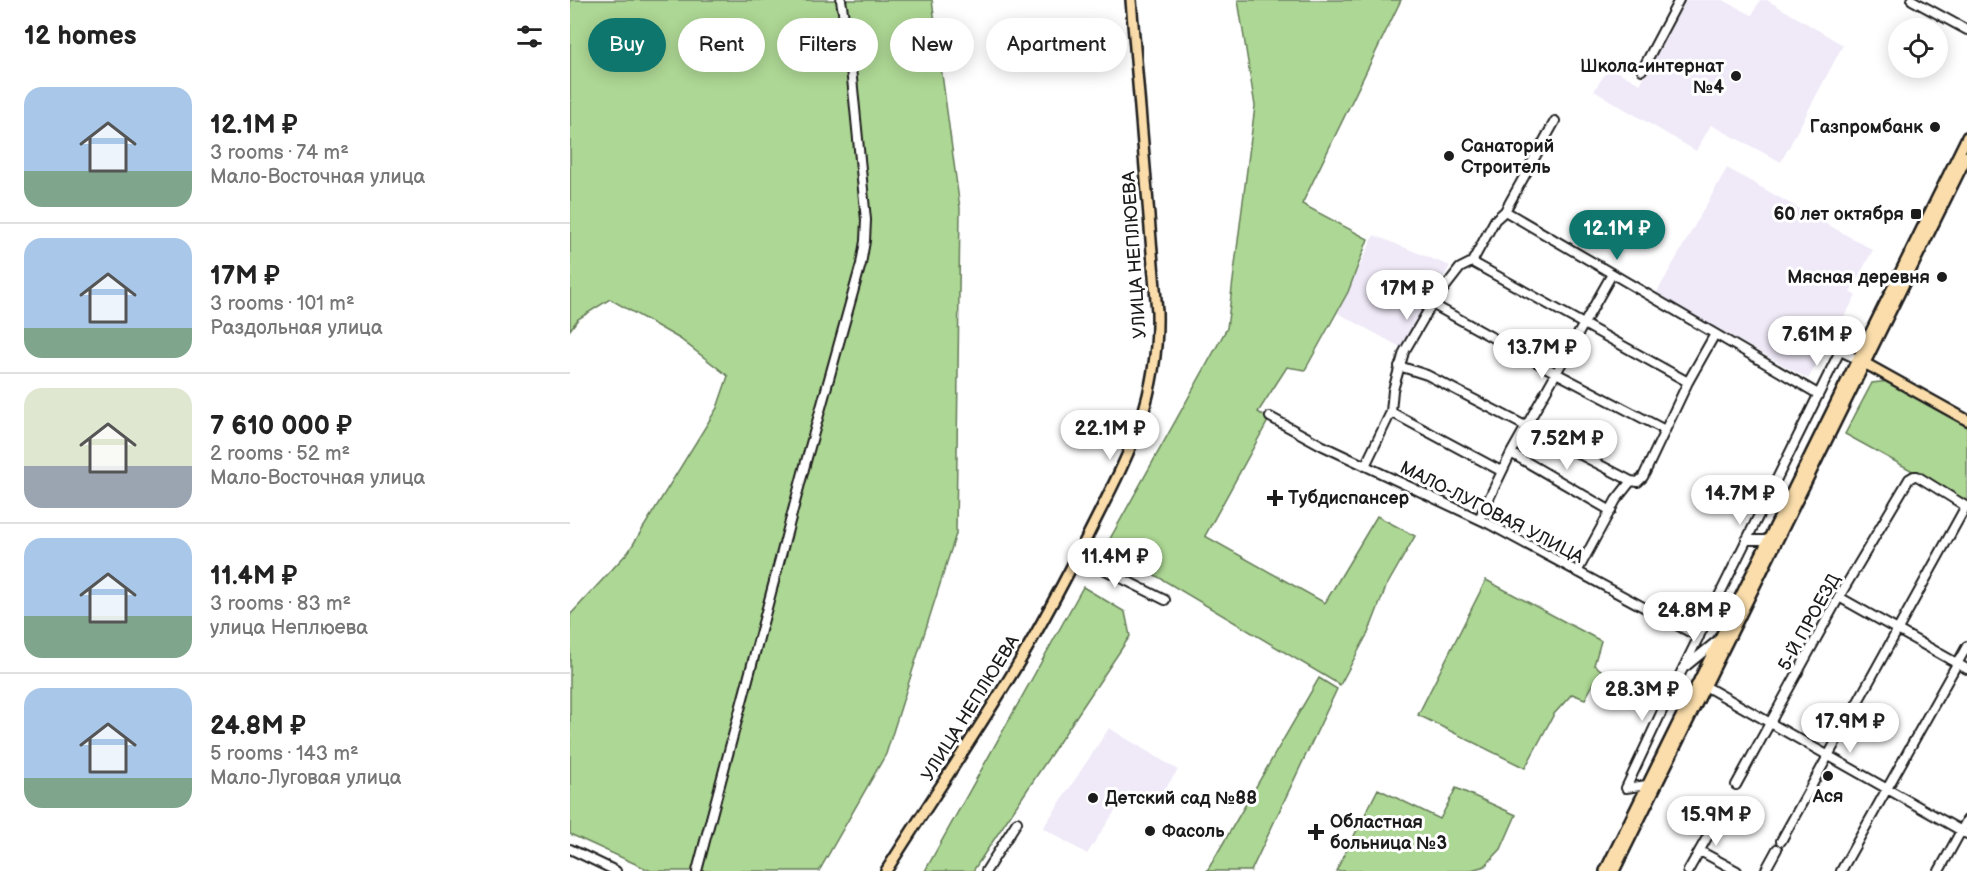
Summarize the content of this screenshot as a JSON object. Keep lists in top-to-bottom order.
{
  "streets": {
    "main road": ["УЛИЦА НЕПЛЮЕВА"],
    "street": ["МАЛО-ЛУГОВАЯ УЛИЦА", "5-Й ПРОЕЗД"]
  },
  "places": {
    "other": [
      "Школа-интернат №4",
      "Газпромбанк",
      "Санаторий Строитель",
      "Мясная деревня",
      "Ася",
      "Детский сад №88",
      "Фасоль"
    ],
    "transit": ["60 лет октября"],
    "health": ["Тубдиспансер", "Областная больница №3"]
  },
  "page": {
    "heading": "12 homes",
    "chip": [
      "Buy",
      "Rent",
      "Filters",
      "New",
      "Apartment"
    ],
    "list": [
      {
        "name": "12.1M ₽",
        "note": "3 rooms · 74 m² · Мало-Восточная улица"
      },
      {
        "name": "17M ₽",
        "note": "3 rooms · 101 m² · Раздольная улица"
      },
      {
        "name": "7 610 000 ₽",
        "note": "2 rooms · 52 m² · Мало-Восточная улица"
      },
      {
        "name": "11.4M ₽",
        "note": "3 rooms · 83 m² · улица Неплюева"
      },
      {
        "name": "24.8M ₽",
        "note": "5 rooms · 143 m² · Мало-Луговая улица"
      }
    ],
    "price": [
      "12.1M ₽",
      "17M ₽",
      "7.61M ₽",
      "13.7M ₽",
      "22.1M ₽",
      "7.52M ₽",
      "14.7M ₽",
      "11.4M ₽",
      "24.8M ₽",
      "28.3M ₽",
      "17.9M ₽",
      "15.9M ₽"
    ]
  }
}
